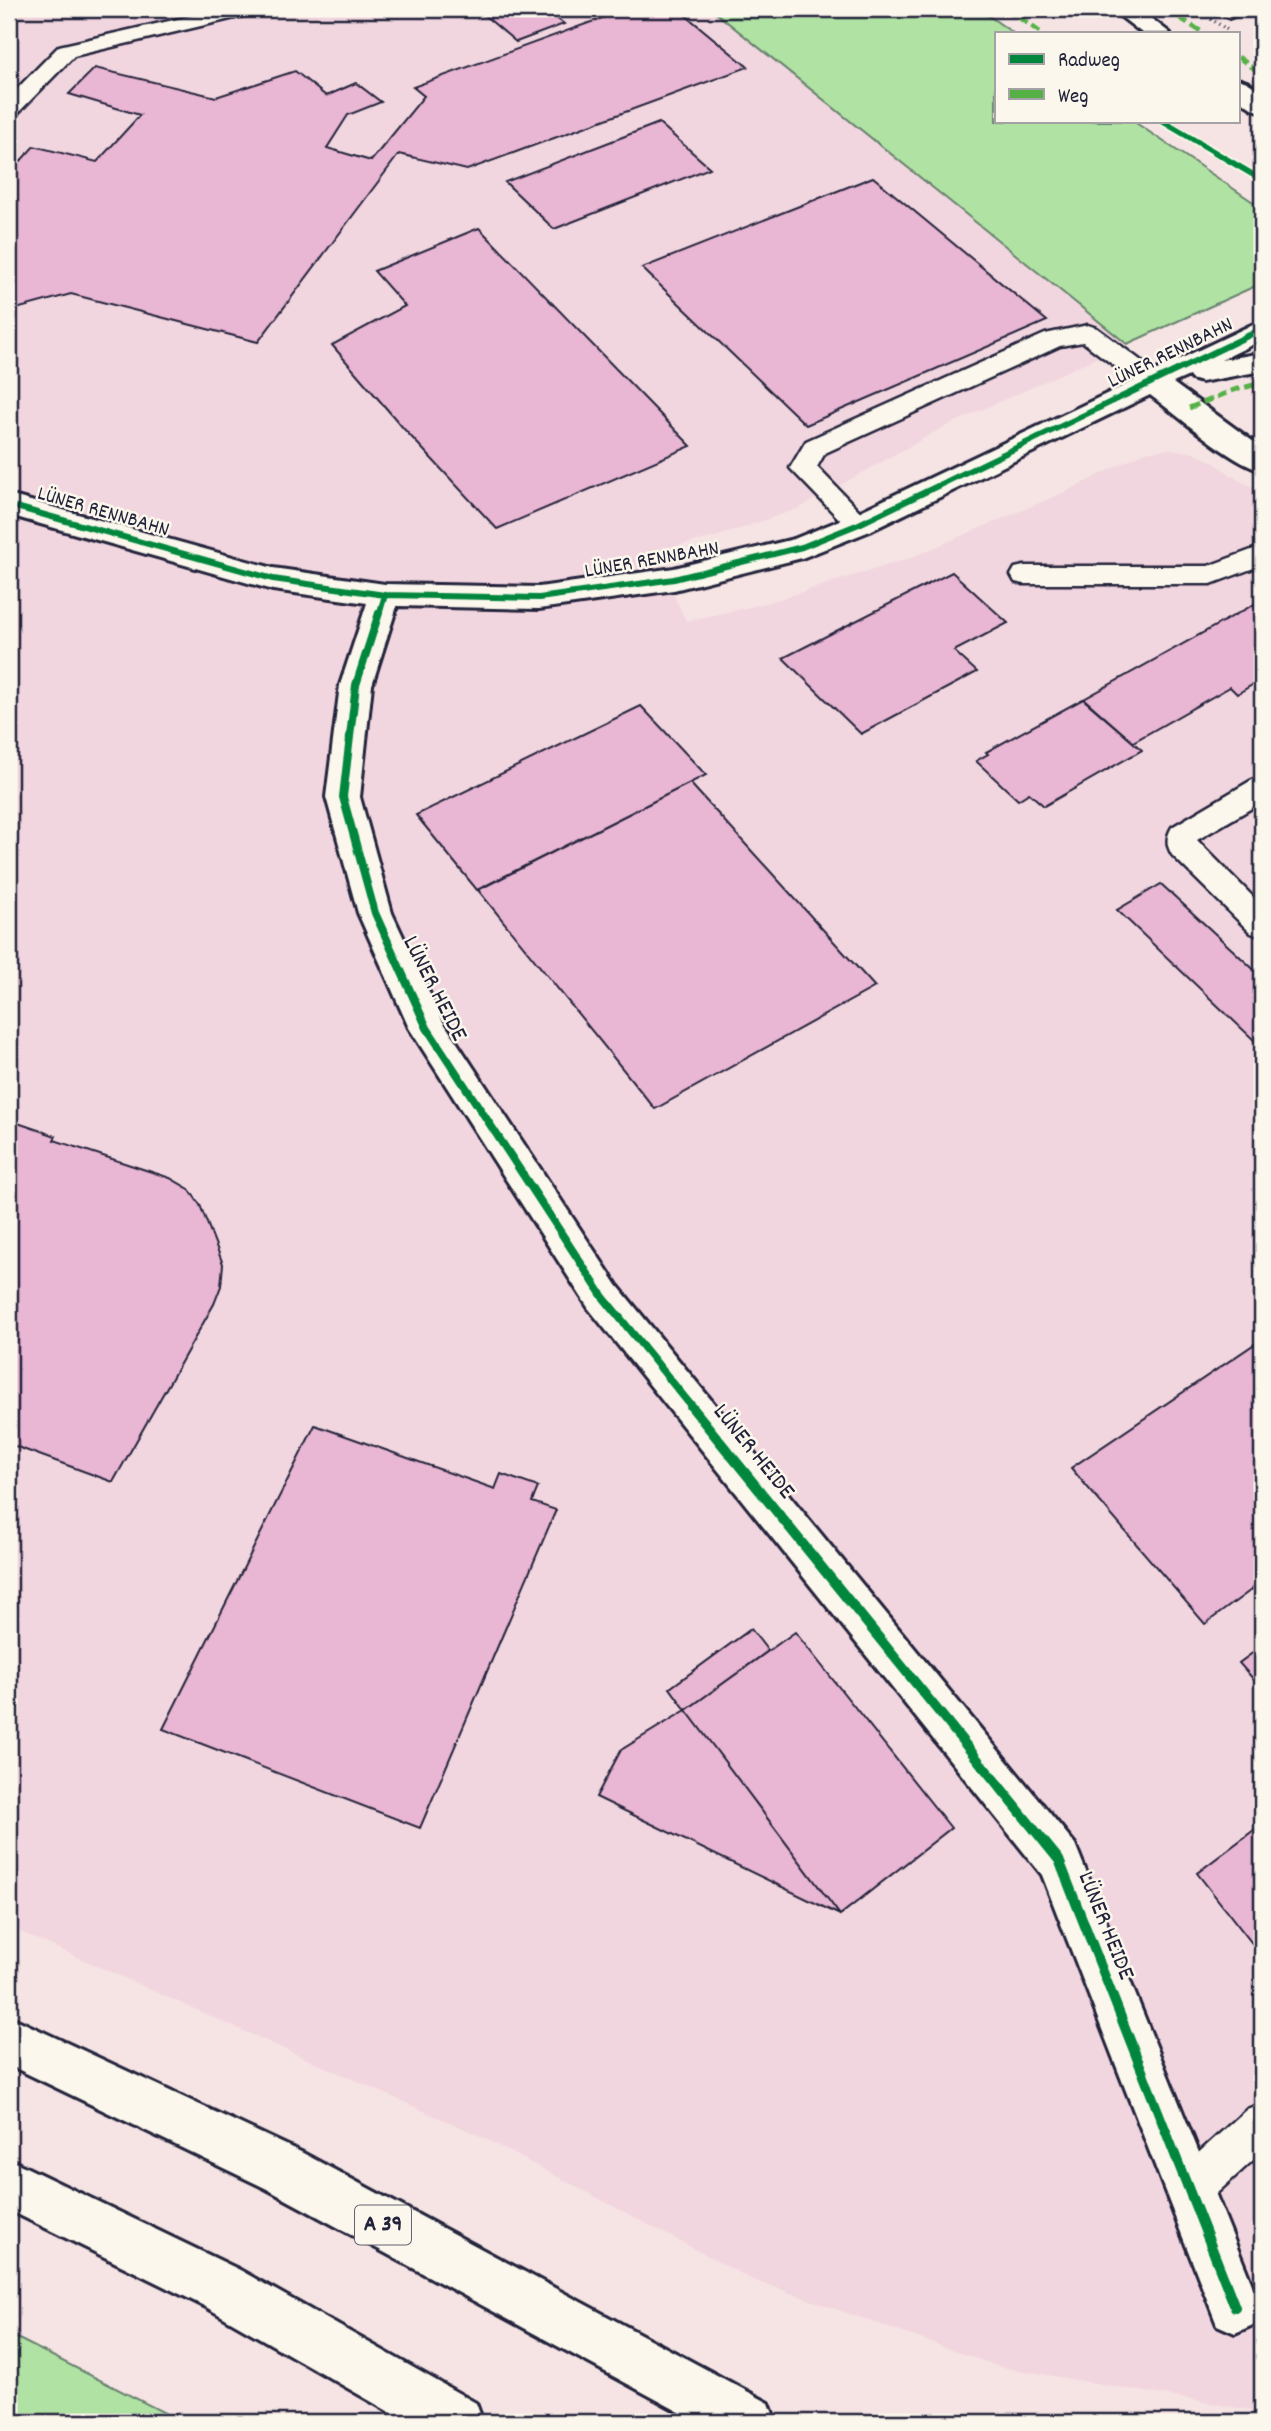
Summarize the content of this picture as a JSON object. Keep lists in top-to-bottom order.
{
  "streets": {
    "main road": ["LÜNER RENNBAHN", "LÜNER HEIDE", "A 39"]
  },
  "crossings": [
    ["LÜNER RENNBAHN", "LÜNER HEIDE"]
  ],
  "legend": ["Radweg", "Weg"]
}
